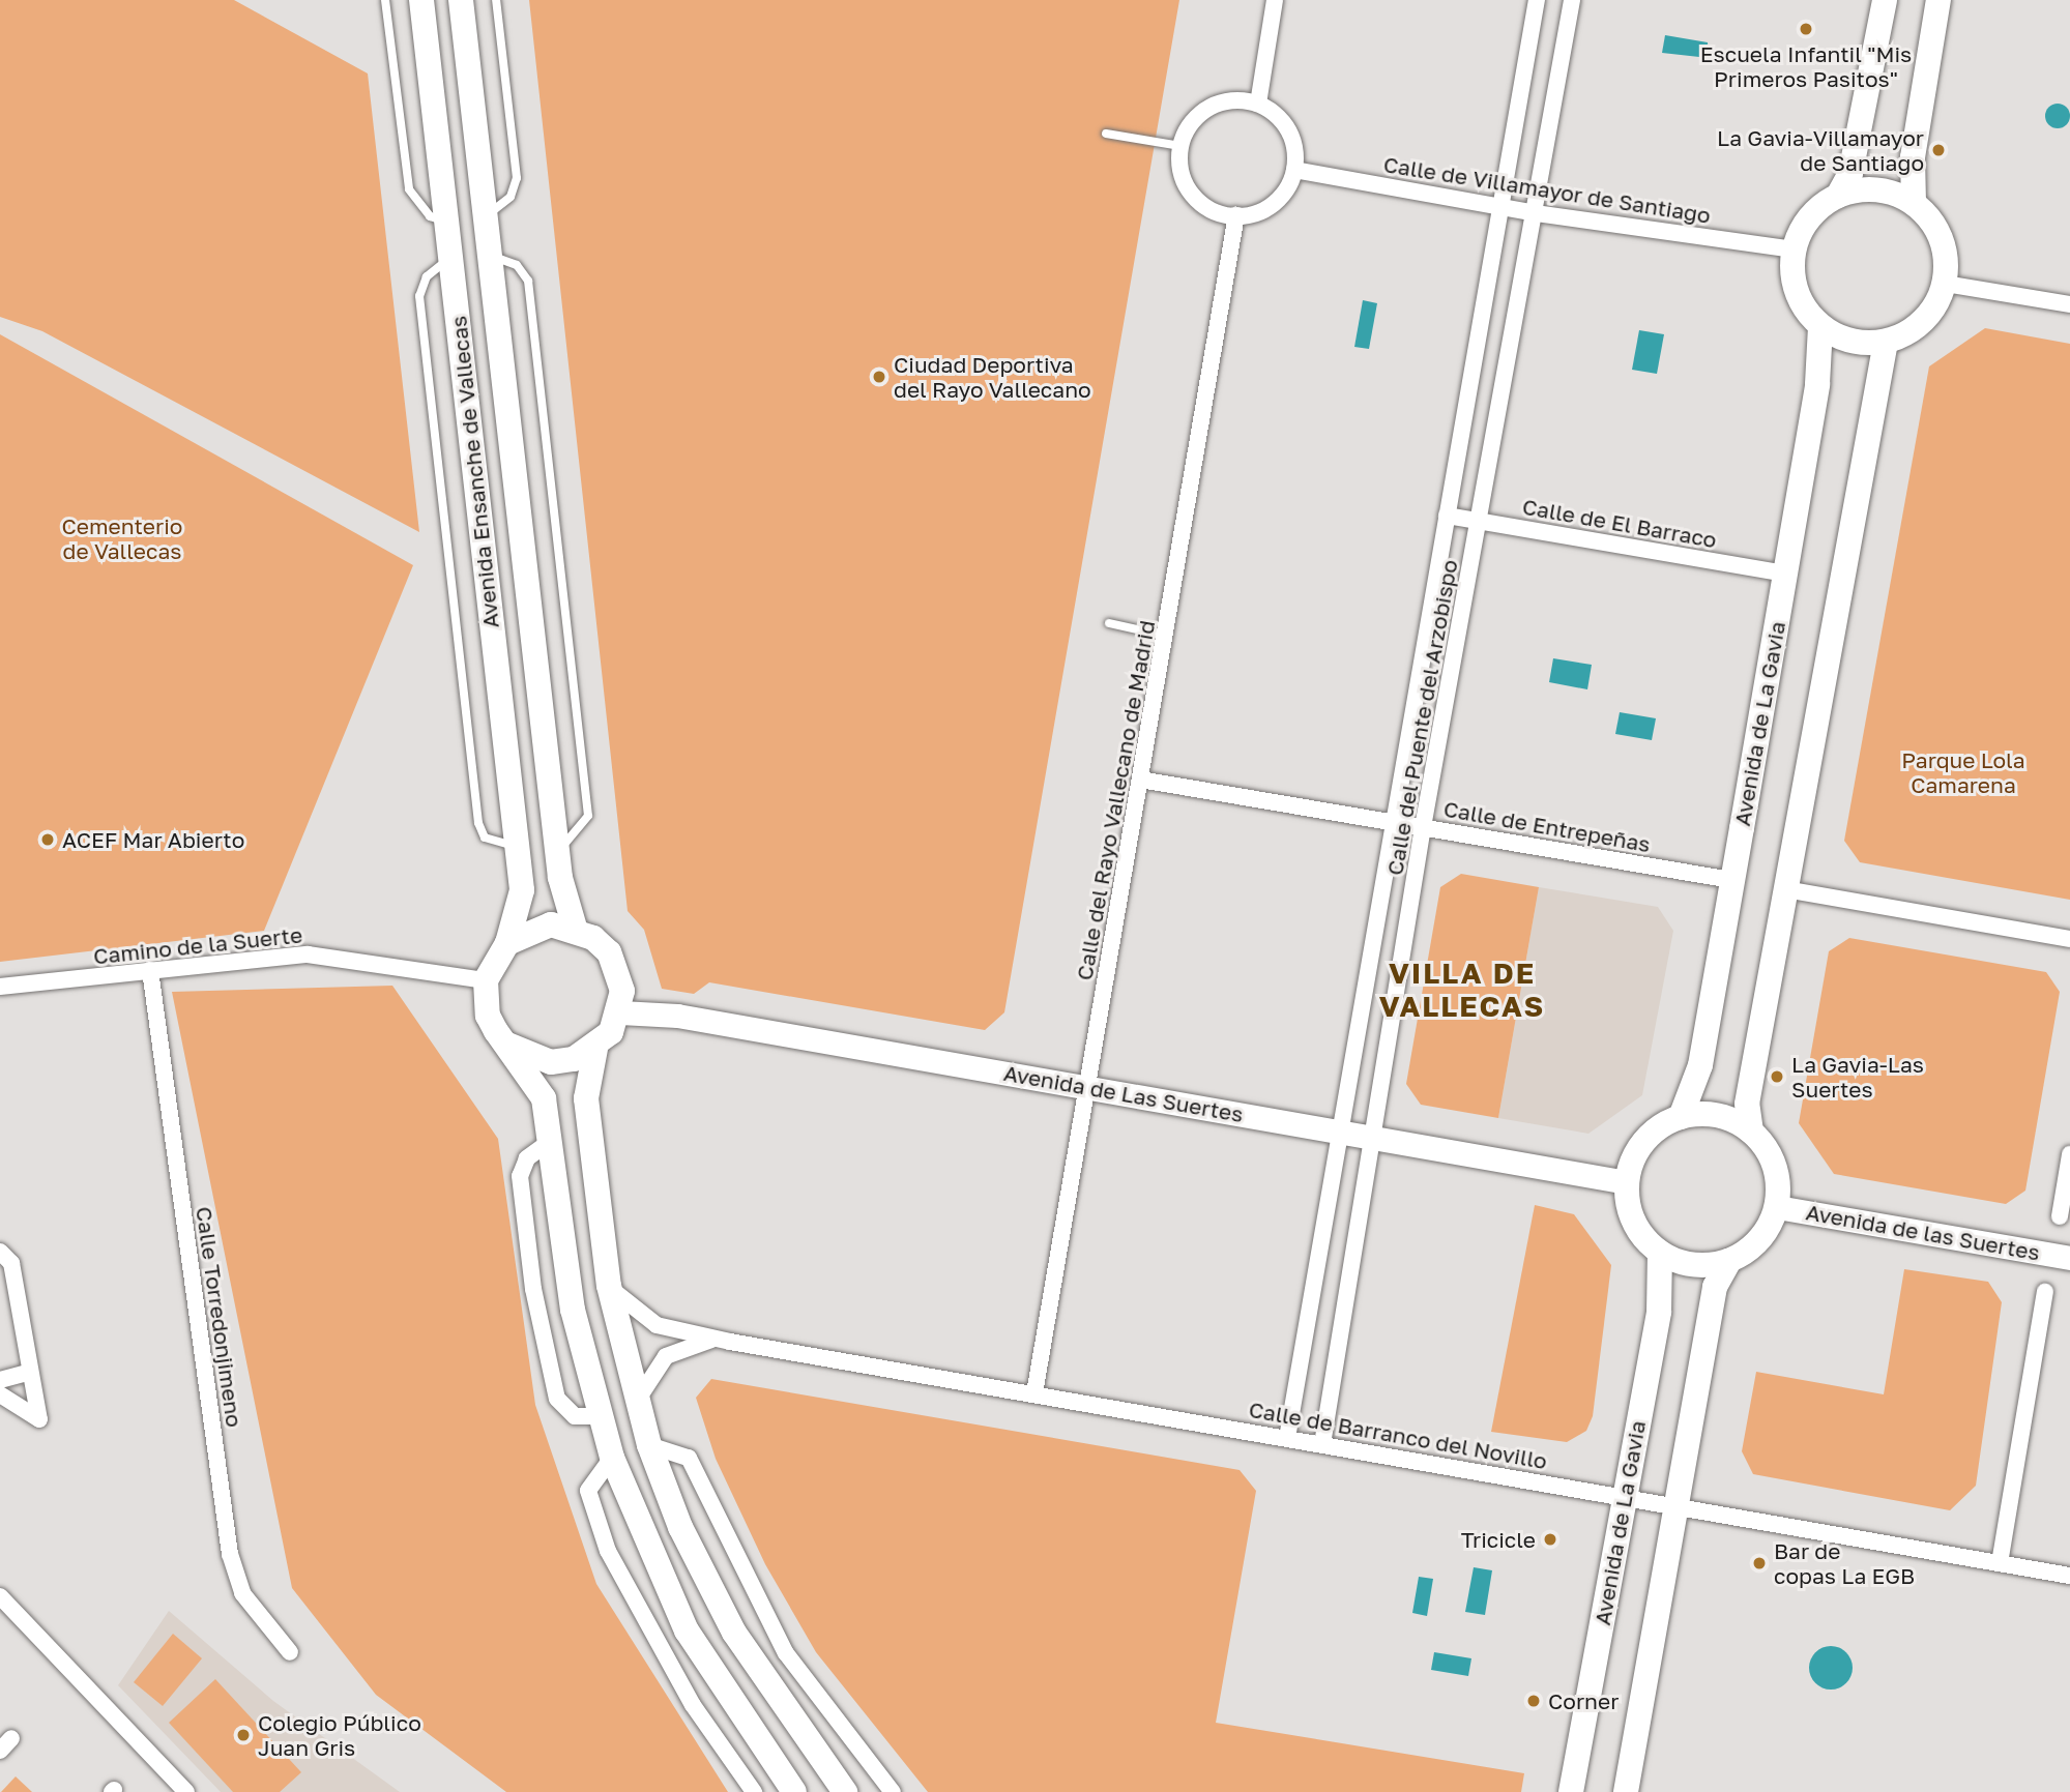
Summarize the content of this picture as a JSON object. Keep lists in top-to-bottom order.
{
  "streets": {
    "main road": [
      "Avenida Ensanche de Vallecas",
      "Avenida de La Gavia",
      "Avenida de Las Suertes",
      "Avenida de las Suertes"
    ],
    "street": [
      "Calle de Villamayor de Santiago",
      "Calle de El Barraco",
      "Calle del Puente del Arzobispo",
      "Calle del Rayo Vallecano de Madrid",
      "Calle de Entrepeñas",
      "Camino de la Suerte",
      "Calle Torredonjimeno",
      "Calle de Barranco del Novillo"
    ]
  },
  "crossings": [
    ["Calle de Villamayor de Santiago", "Calle del Puente del Arzobispo"],
    ["Calle de Villamayor de Santiago", "Avenida de La Gavia"],
    ["Calle de Villamayor de Santiago", "Calle del Rayo Vallecano de Madrid"],
    ["Avenida Ensanche de Vallecas", "Camino de la Suerte"],
    ["Avenida Ensanche de Vallecas", "Avenida de Las Suertes"],
    ["Calle de El Barraco", "Calle del Puente del Arzobispo"],
    ["Calle de El Barraco", "Avenida de La Gavia"],
    ["Calle del Puente del Arzobispo", "Calle de Entrepeñas"],
    ["Calle del Puente del Arzobispo", "Avenida de Las Suertes"],
    ["Calle del Puente del Arzobispo", "Calle de Barranco del Novillo"],
    ["Avenida de La Gavia", "Calle de Entrepeñas"],
    ["Avenida de La Gavia", "Avenida de Las Suertes"],
    ["Avenida de La Gavia", "Avenida de las Suertes"],
    ["Avenida de La Gavia", "Calle de Barranco del Novillo"],
    ["Calle del Rayo Vallecano de Madrid", "Calle de Entrepeñas"],
    ["Calle del Rayo Vallecano de Madrid", "Avenida de Las Suertes"],
    ["Calle del Rayo Vallecano de Madrid", "Calle de Barranco del Novillo"],
    ["Camino de la Suerte", "Avenida de Las Suertes"],
    ["Camino de la Suerte", "Calle Torredonjimeno"],
    ["Avenida de Las Suertes", "Avenida de las Suertes"]
  ],
  "districts": ["VILLA DE VALLECAS"],
  "parks": ["Cementerio de Vallecas", "Parque Lola Camarena"],
  "places": [
    "Escuela Infantil \"Mis Primeros Pasitos\"",
    "La Gavia-Villamayor de Santiago",
    "Ciudad Deportiva del Rayo Vallecano",
    "ACEF Mar Abierto",
    "La Gavia-Las Suertes",
    "Tricicle",
    "Bar de copas La EGB",
    "Corner",
    "Colegio Público Juan Gris"
  ]
}
